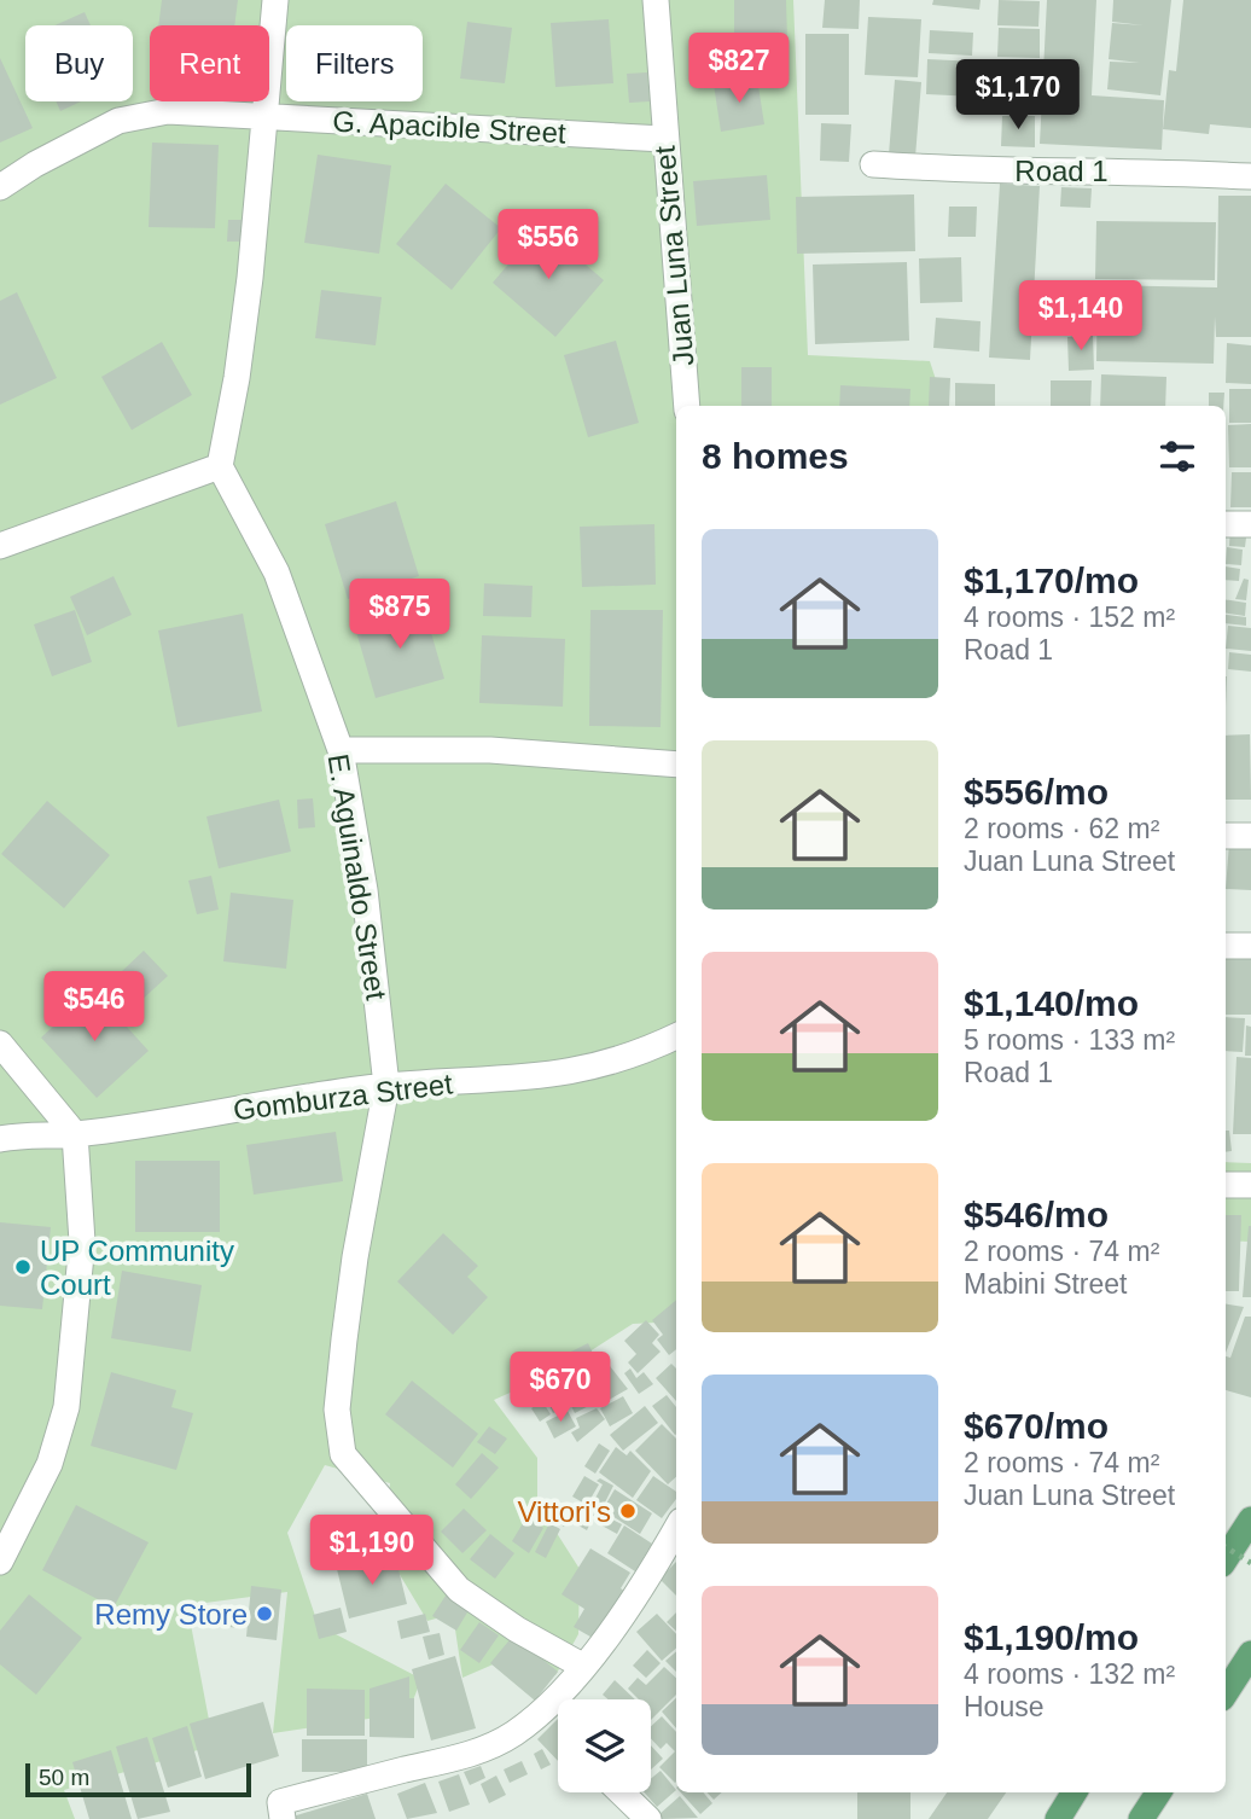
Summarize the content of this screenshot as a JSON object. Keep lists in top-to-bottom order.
{
  "streets": {
    "street": [
      "G. Apacible Street",
      "Road 1",
      "Juan Luna Street",
      "E. Aguinaldo Street",
      "Gomburza Street"
    ]
  },
  "crossings": [
    ["G. Apacible Street", "Juan Luna Street"],
    ["E. Aguinaldo Street", "Gomburza Street"]
  ],
  "places": ["UP Community Court", "Vittori's", "Remy Store"],
  "scale_bar": "50 m",
  "page": {
    "chip": ["Buy", "Rent", "Filters"],
    "price": [
      "$827",
      "$1,170",
      "$556",
      "$1,140",
      "$875",
      "$546",
      "$670",
      "$1,190"
    ],
    "heading": "8 homes",
    "list": [
      {
        "name": "$1,170/mo",
        "note": "4 rooms · 152 m² · Road 1"
      },
      {
        "name": "$556/mo",
        "note": "2 rooms · 62 m² · Juan Luna Street"
      },
      {
        "name": "$1,140/mo",
        "note": "5 rooms · 133 m² · Road 1"
      },
      {
        "name": "$546/mo",
        "note": "2 rooms · 74 m² · Mabini Street"
      },
      {
        "name": "$670/mo",
        "note": "2 rooms · 74 m² · Juan Luna Street"
      },
      {
        "name": "$1,190/mo",
        "note": "4 rooms · 132 m² · House"
      }
    ],
    "scale": "50 m"
  }
}
